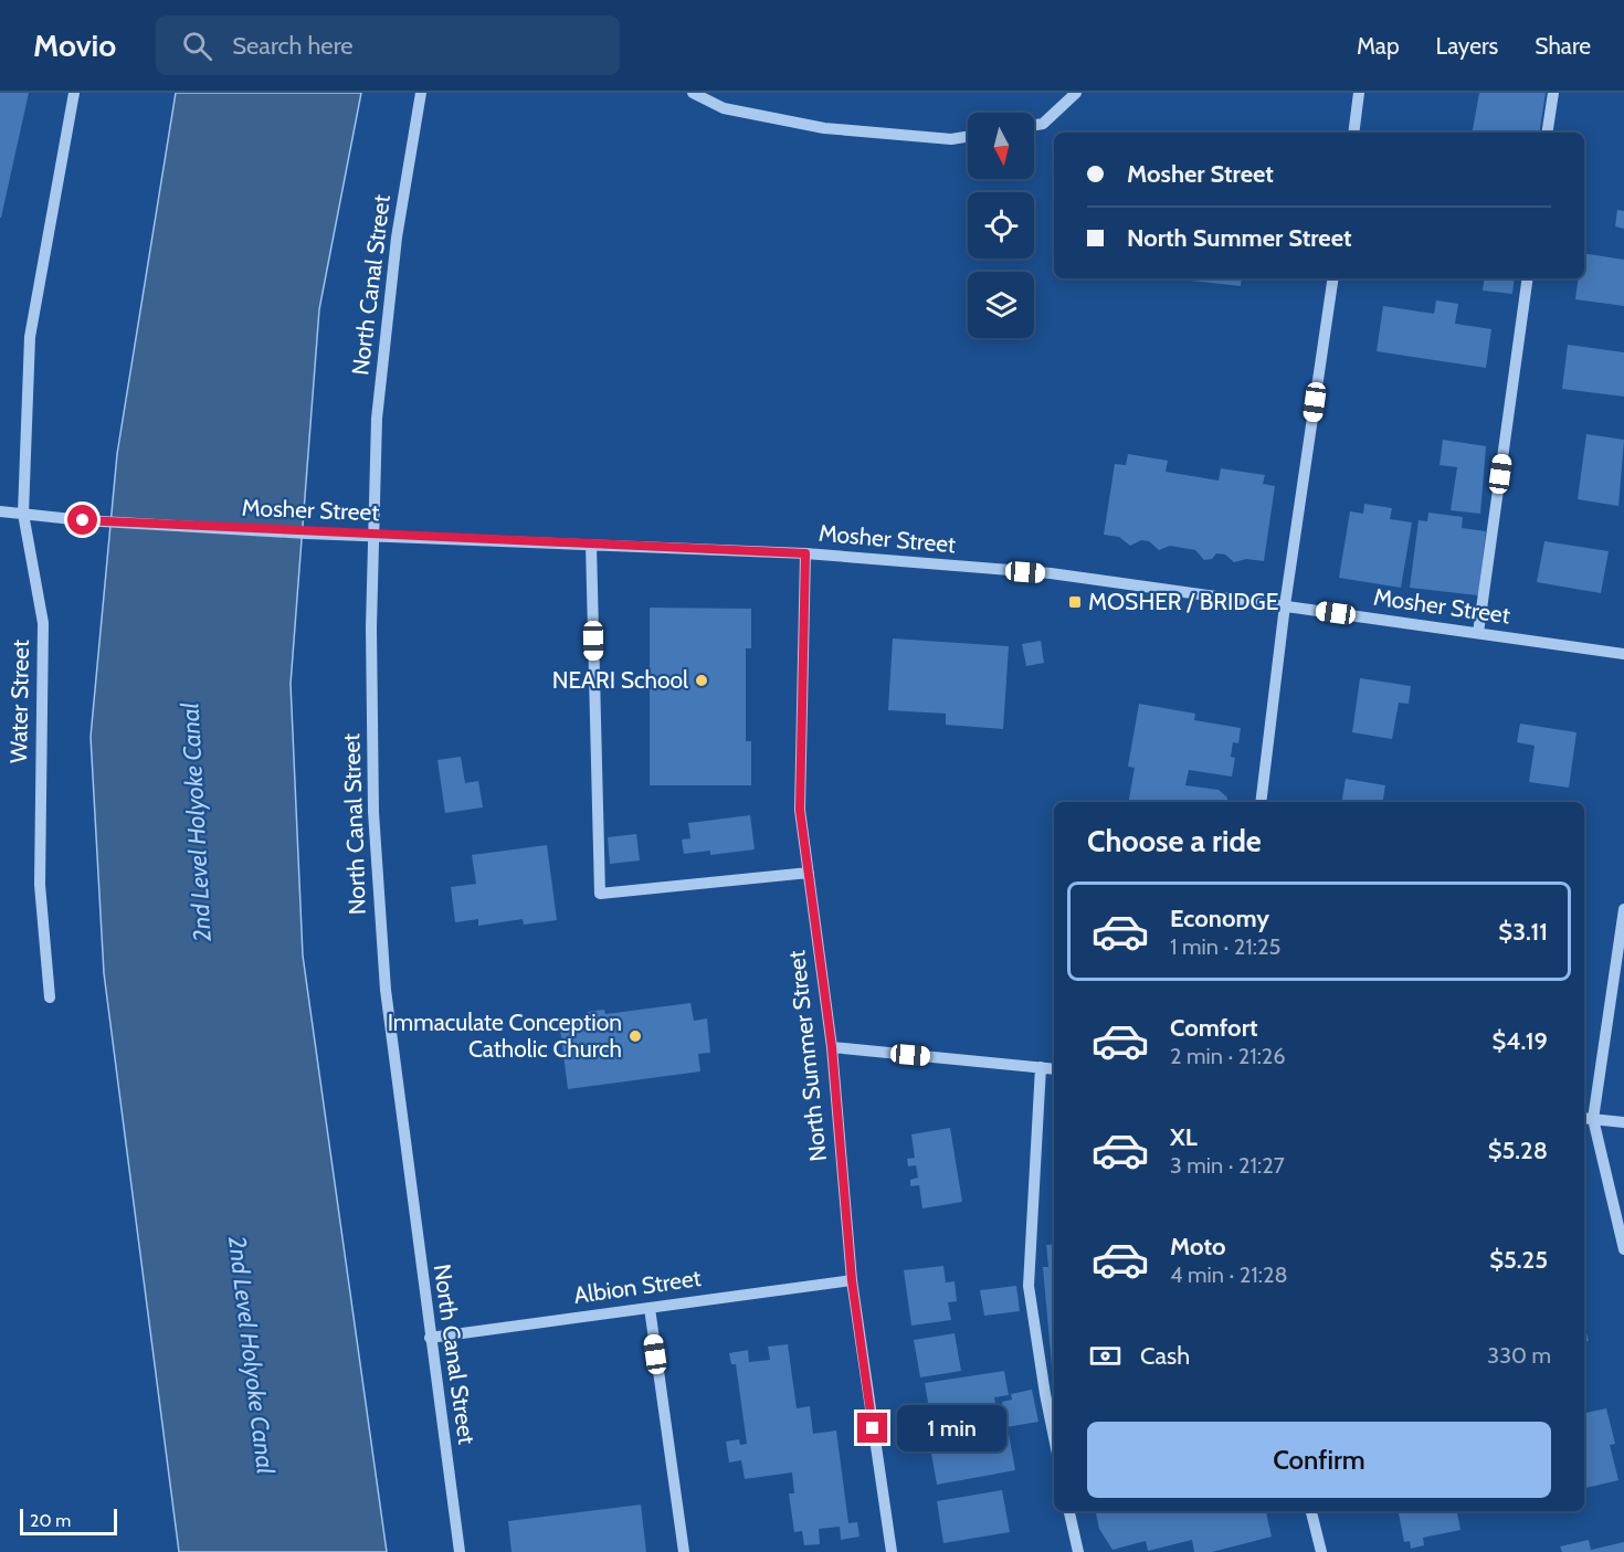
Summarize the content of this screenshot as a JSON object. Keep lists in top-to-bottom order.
{
  "streets": {
    "street": [
      "North Canal Street",
      "Mosher Street",
      "Water Street",
      "North Summer Street",
      "Albion Street"
    ]
  },
  "crossings": [
    ["North Canal Street", "Mosher Street"],
    ["North Canal Street", "Albion Street"],
    ["Mosher Street", "Water Street"],
    ["Mosher Street", "North Summer Street"],
    ["North Summer Street", "Albion Street"]
  ],
  "water": ["2nd Level Holyoke Canal"],
  "places": {
    "transit": ["MOSHER / BRIDGE"],
    "other": ["NEARI School", "Immaculate Conception Catholic Church"]
  },
  "scale_bar": "20 m",
  "north": "bottom",
  "page": {
    "header": "Movio",
    "search": "Search here",
    "nav": ["Map", "Layers", "Share"],
    "banner": ["Mosher Street", "North Summer Street"],
    "heading": "Choose a ride",
    "list": [
      {
        "name": "Economy",
        "note": "1 min · 21:25",
        "value": "$3.11"
      },
      {
        "name": "Comfort",
        "note": "2 min · 21:26",
        "value": "$4.19"
      },
      {
        "name": "XL",
        "note": "3 min · 21:27",
        "value": "$5.28"
      },
      {
        "name": "Moto",
        "note": "4 min · 21:28",
        "value": "$5.25"
      }
    ],
    "pay": ["Cash", "330 m"],
    "bubble": "1 min",
    "buttons": "Confirm",
    "scale": "20 m"
  }
}
